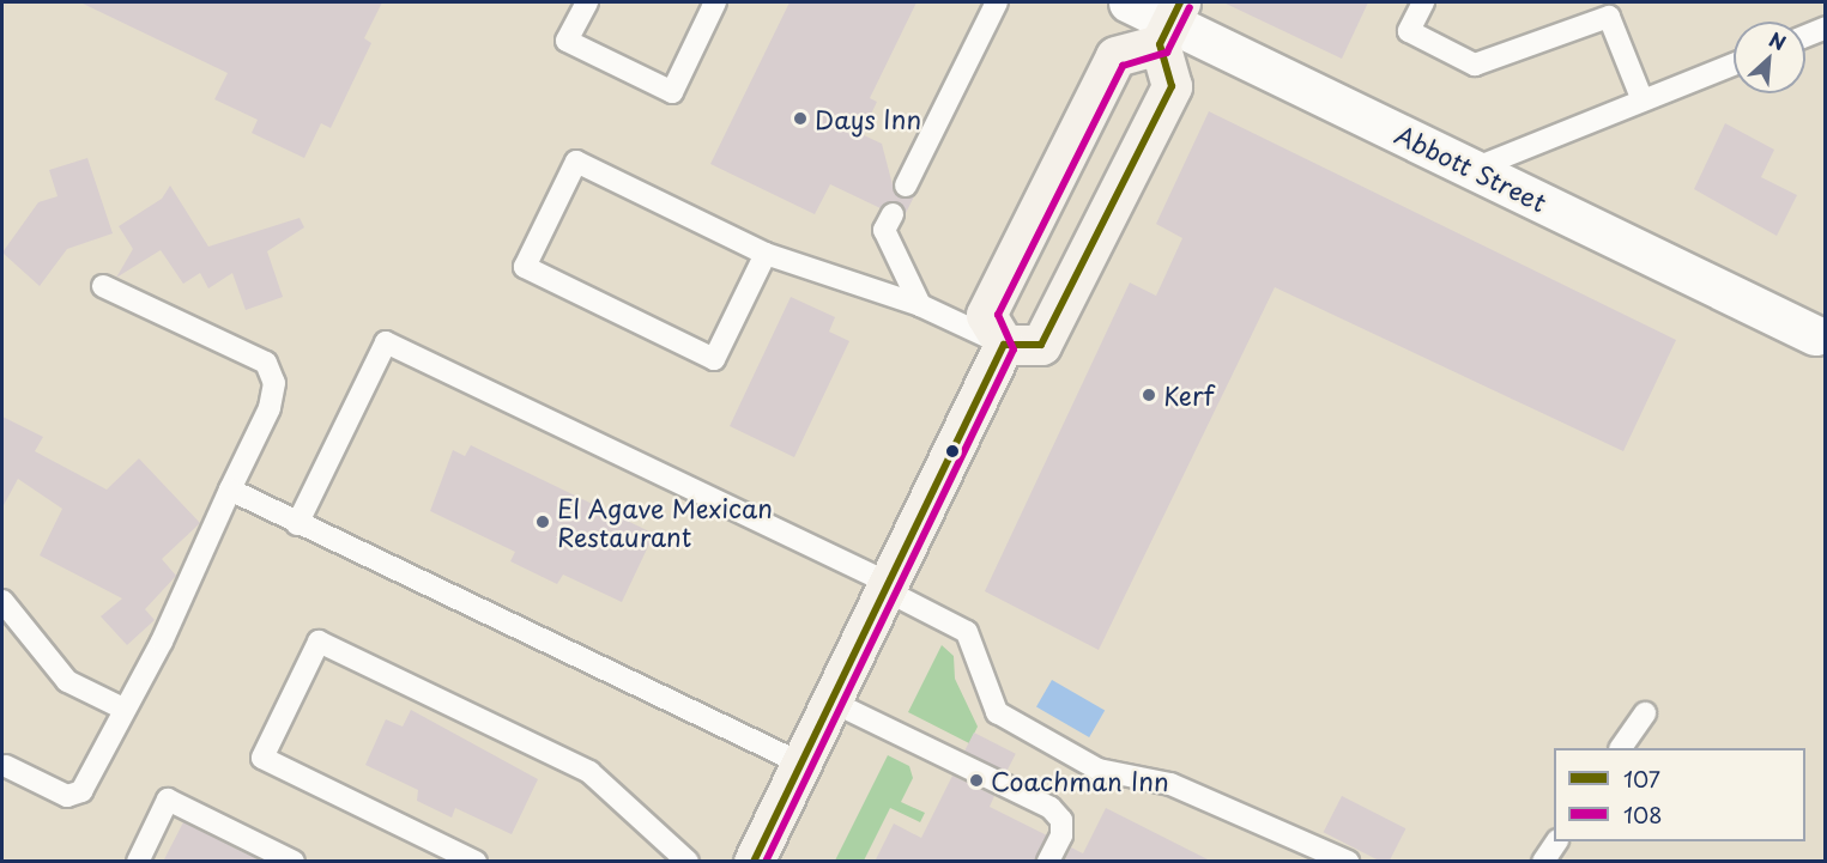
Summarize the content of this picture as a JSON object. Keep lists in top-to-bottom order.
{
  "streets": {
    "street": ["Abbott Street"]
  },
  "places": [
    "Days Inn",
    "Kerf",
    "El Agave Mexican Restaurant",
    "Coachman Inn"
  ],
  "lines": ["transit line 107", "transit line 108"],
  "legend": ["107", "108"],
  "north": "top right"
}
